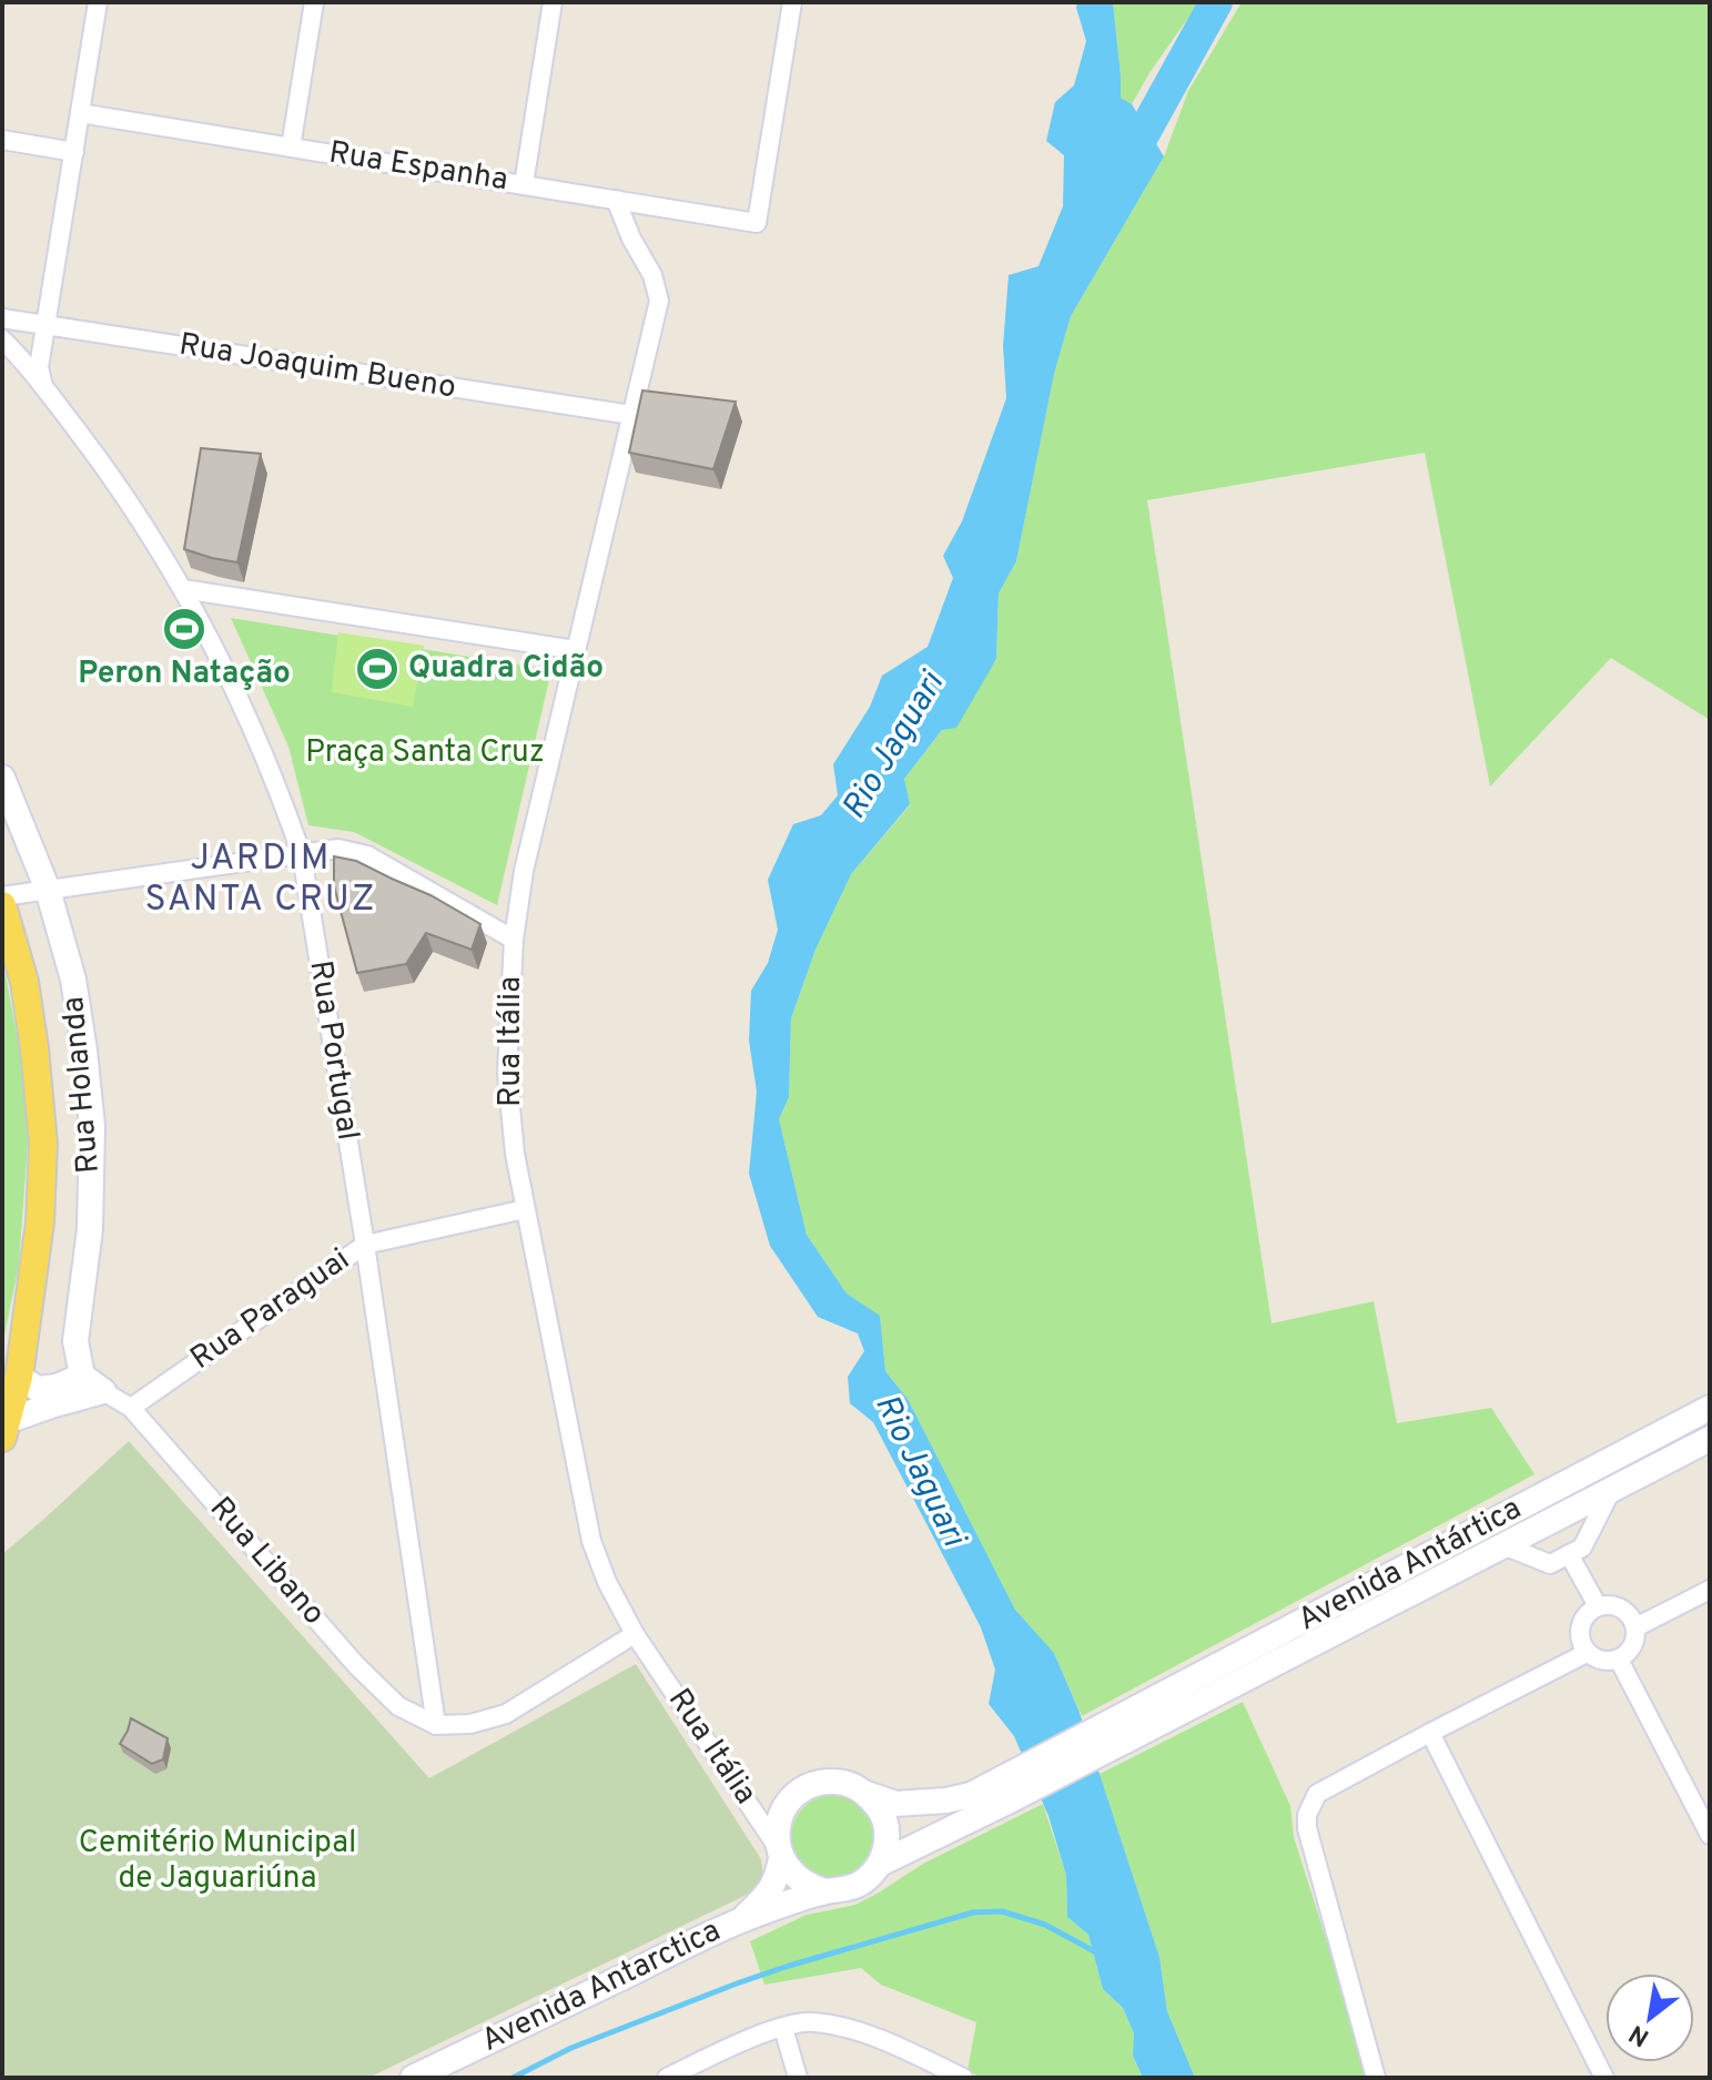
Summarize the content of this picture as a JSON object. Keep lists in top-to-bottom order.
{
  "streets": {
    "street": [
      "Rua Espanha",
      "Rua Joaquim Bueno",
      "Rua Itália",
      "Rua Portugal",
      "Rua Holanda",
      "Rua Paraguai",
      "Rua Libano",
      "Avenida Antártica",
      "Avenida Antarctica"
    ]
  },
  "crossings": [
    ["Rua Espanha", "Rua Itália"],
    ["Rua Joaquim Bueno", "Rua Itália"],
    ["Rua Itália", "Rua Paraguai"],
    ["Rua Itália", "Avenida Antarctica"],
    ["Rua Portugal", "Rua Paraguai"],
    ["Rua Portugal", "Rua Libano"],
    ["Rua Paraguai", "Rua Libano"]
  ],
  "districts": ["JARDIM SANTA CRUZ"],
  "water": ["Rio Jaguari"],
  "parks": ["Praça Santa Cruz", "Cemitério Municipal de Jaguariúna"],
  "places": {
    "sports": ["Peron Natação", "Quadra Cidão"]
  },
  "north": "bottom left"
}
